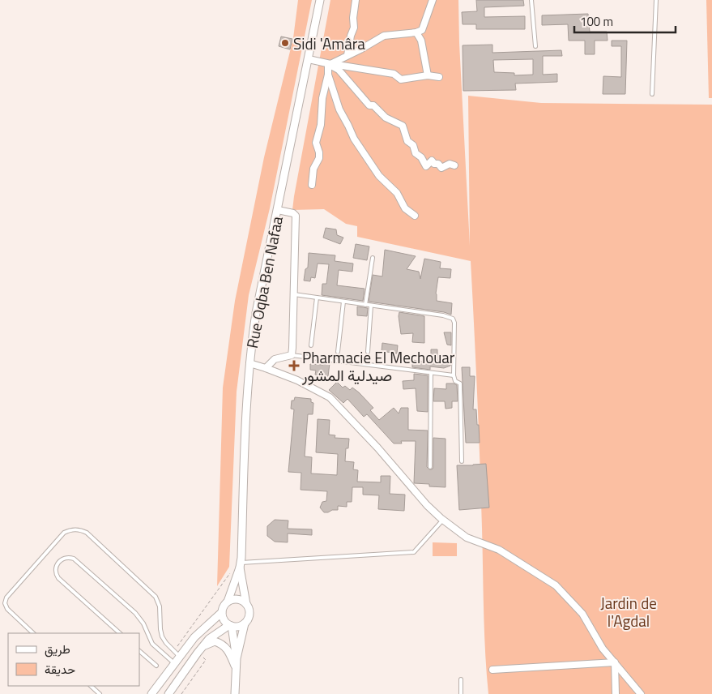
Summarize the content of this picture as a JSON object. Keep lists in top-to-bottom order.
{
  "streets": {
    "street": ["Rue Oqba Ben Nafaa"]
  },
  "parks": ["Jardin de l'Agdal"],
  "places": {
    "other": ["Sidi 'Amâra"],
    "health": ["Pharmacie El Mechouar صيدلية المشور"]
  },
  "legend": ["طريق", "حديقة"],
  "scale_bar": "100 m"
}
